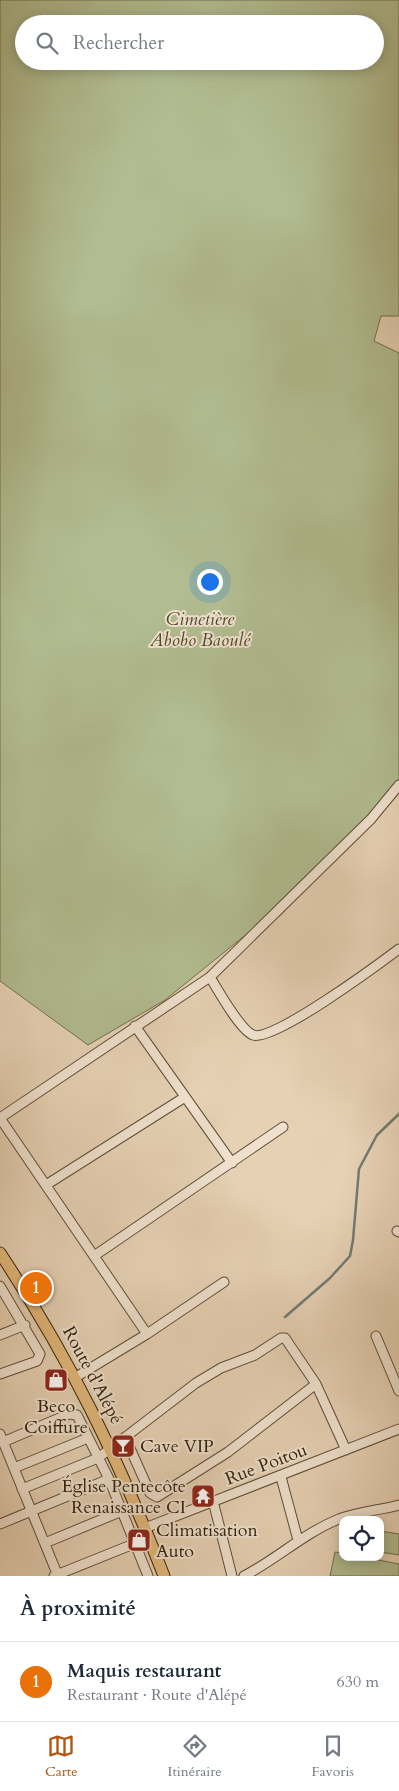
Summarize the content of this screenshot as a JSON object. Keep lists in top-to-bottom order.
{
  "streets": {
    "main road": ["Route d'Alépé"],
    "street": ["Rue Poitou"]
  },
  "crossings": [
    ["Route d'Alépé", "Rue Poitou"]
  ],
  "parks": ["Cimetière Abobo Baoulé"],
  "places": {
    "shop": ["Beco Coiffure", "Climatisation Auto"],
    "bar": ["Cave VIP"],
    "temple": ["Église Pentecôte Renaissance CI"]
  },
  "page": {
    "search": "Rechercher",
    "pins": "1",
    "heading": "À proximité",
    "list": [
      {
        "mark": "1",
        "name": "Maquis restaurant",
        "note": "Restaurant · Route d'Alépé",
        "value": "630 m"
      }
    ],
    "nav": ["Carte", "Itinéraire", "Favoris"]
  }
}
